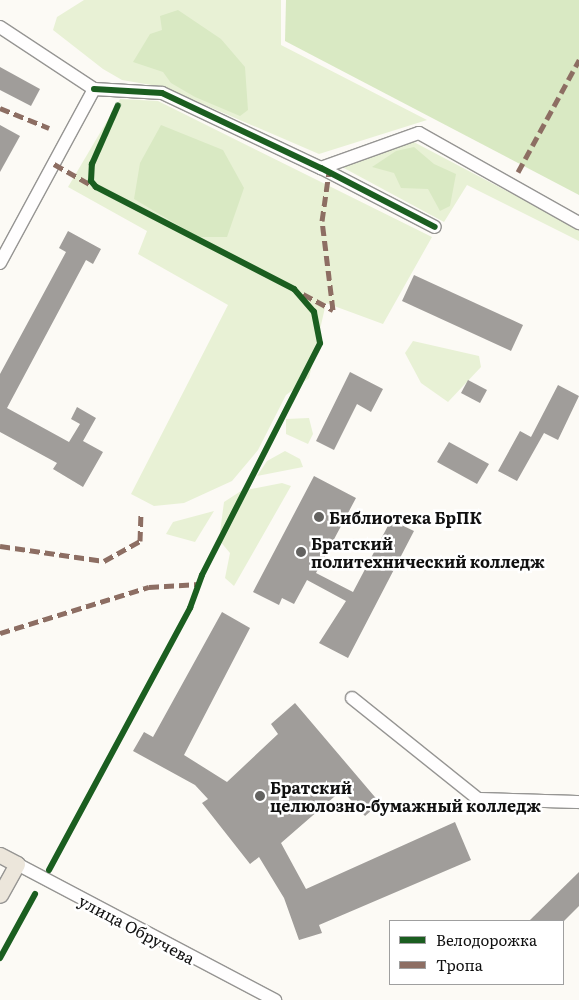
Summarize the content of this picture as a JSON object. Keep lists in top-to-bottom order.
{
  "streets": {
    "main road": ["улица Обручева"]
  },
  "places": ["Библиотека БрПК", "Братский политехнический колледж", "Братский целюлозно-бумажный колледж"],
  "legend": ["Велодорожка", "Тропа"]
}
